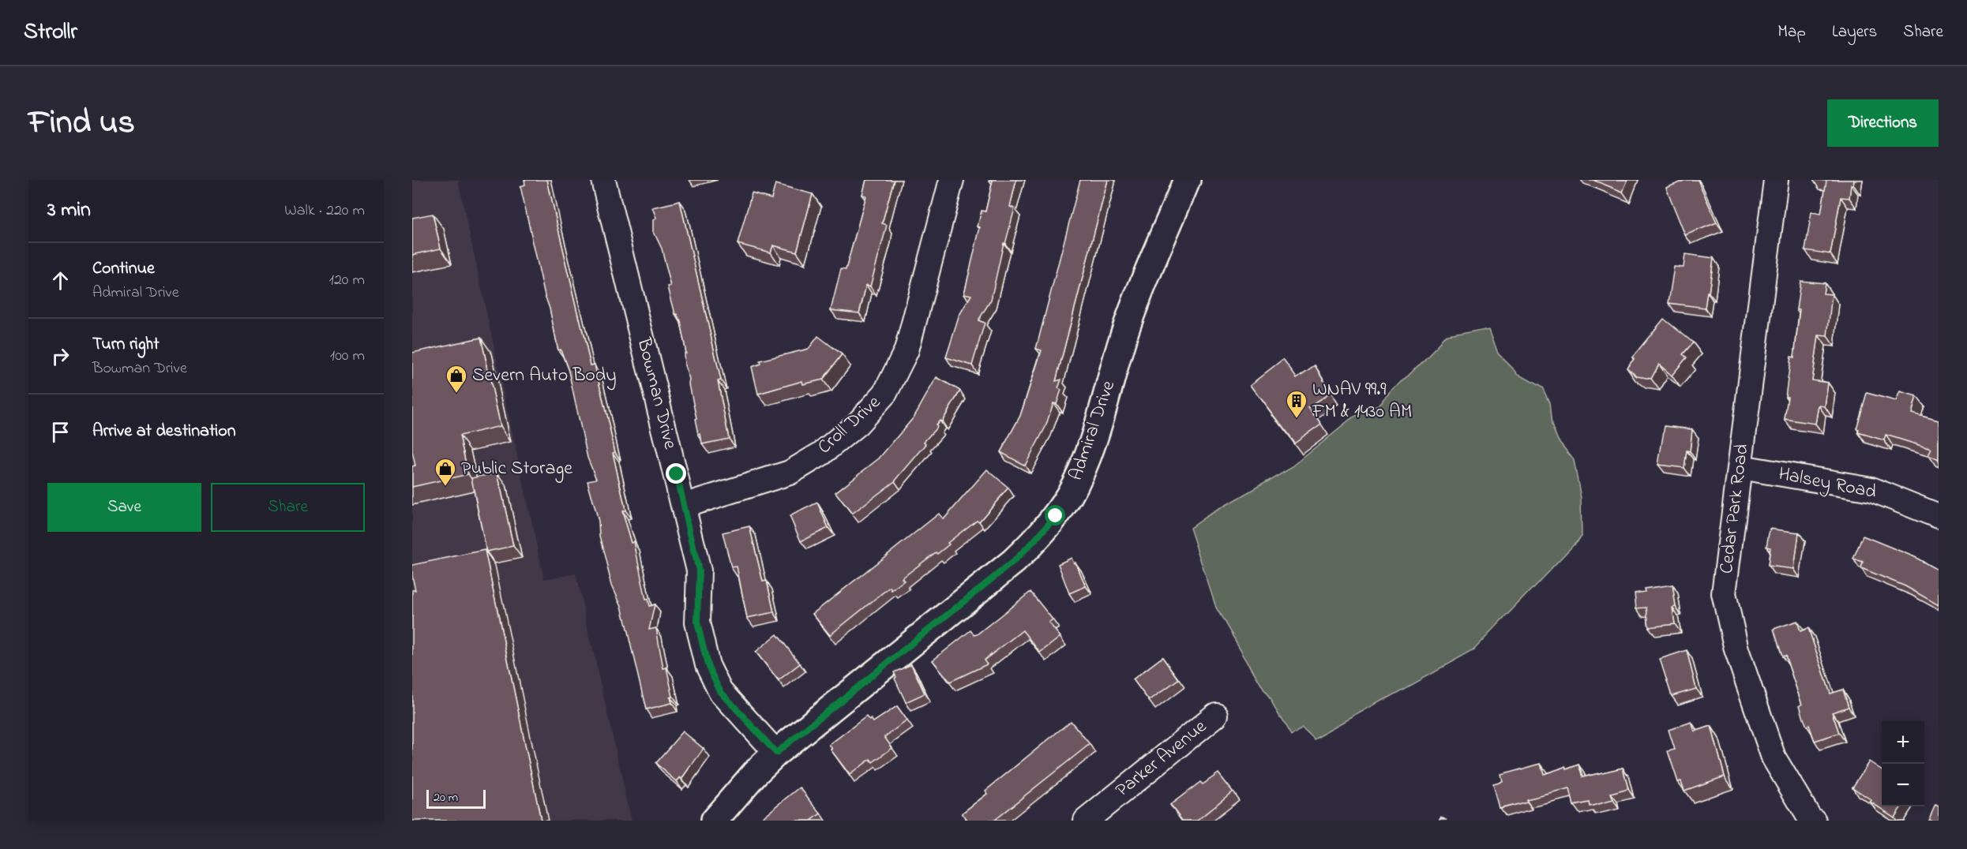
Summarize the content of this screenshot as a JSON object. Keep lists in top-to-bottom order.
{
  "streets": {
    "street": [
      "Bowman Drive",
      "Croll Drive",
      "Admiral Drive",
      "Halsey Road",
      "Cedar Park Road",
      "Parker Avenue"
    ]
  },
  "crossings": [
    ["Bowman Drive", "Croll Drive"],
    ["Bowman Drive", "Admiral Drive"],
    ["Halsey Road", "Cedar Park Road"]
  ],
  "places": {
    "shop": ["Severn Auto Body", "Public Storage"],
    "building": ["WNAV 99.9 FM & 1430 AM"]
  },
  "scale_bar": "20 m",
  "page": {
    "header": "Strollr",
    "nav": ["Map", "Layers", "Share"],
    "title": "Find us",
    "buttons": [
      "Directions",
      ["Save", "Share"]
    ],
    "heading": ["3 min", "Walk · 220 m"],
    "list": [
      ["Continue", "Admiral Drive", "120 m"],
      ["Turn right", "Bowman Drive", "100 m"],
      "Arrive at destination"
    ],
    "map_buttons": ["+", "−"],
    "scale": "20 m"
  }
}
